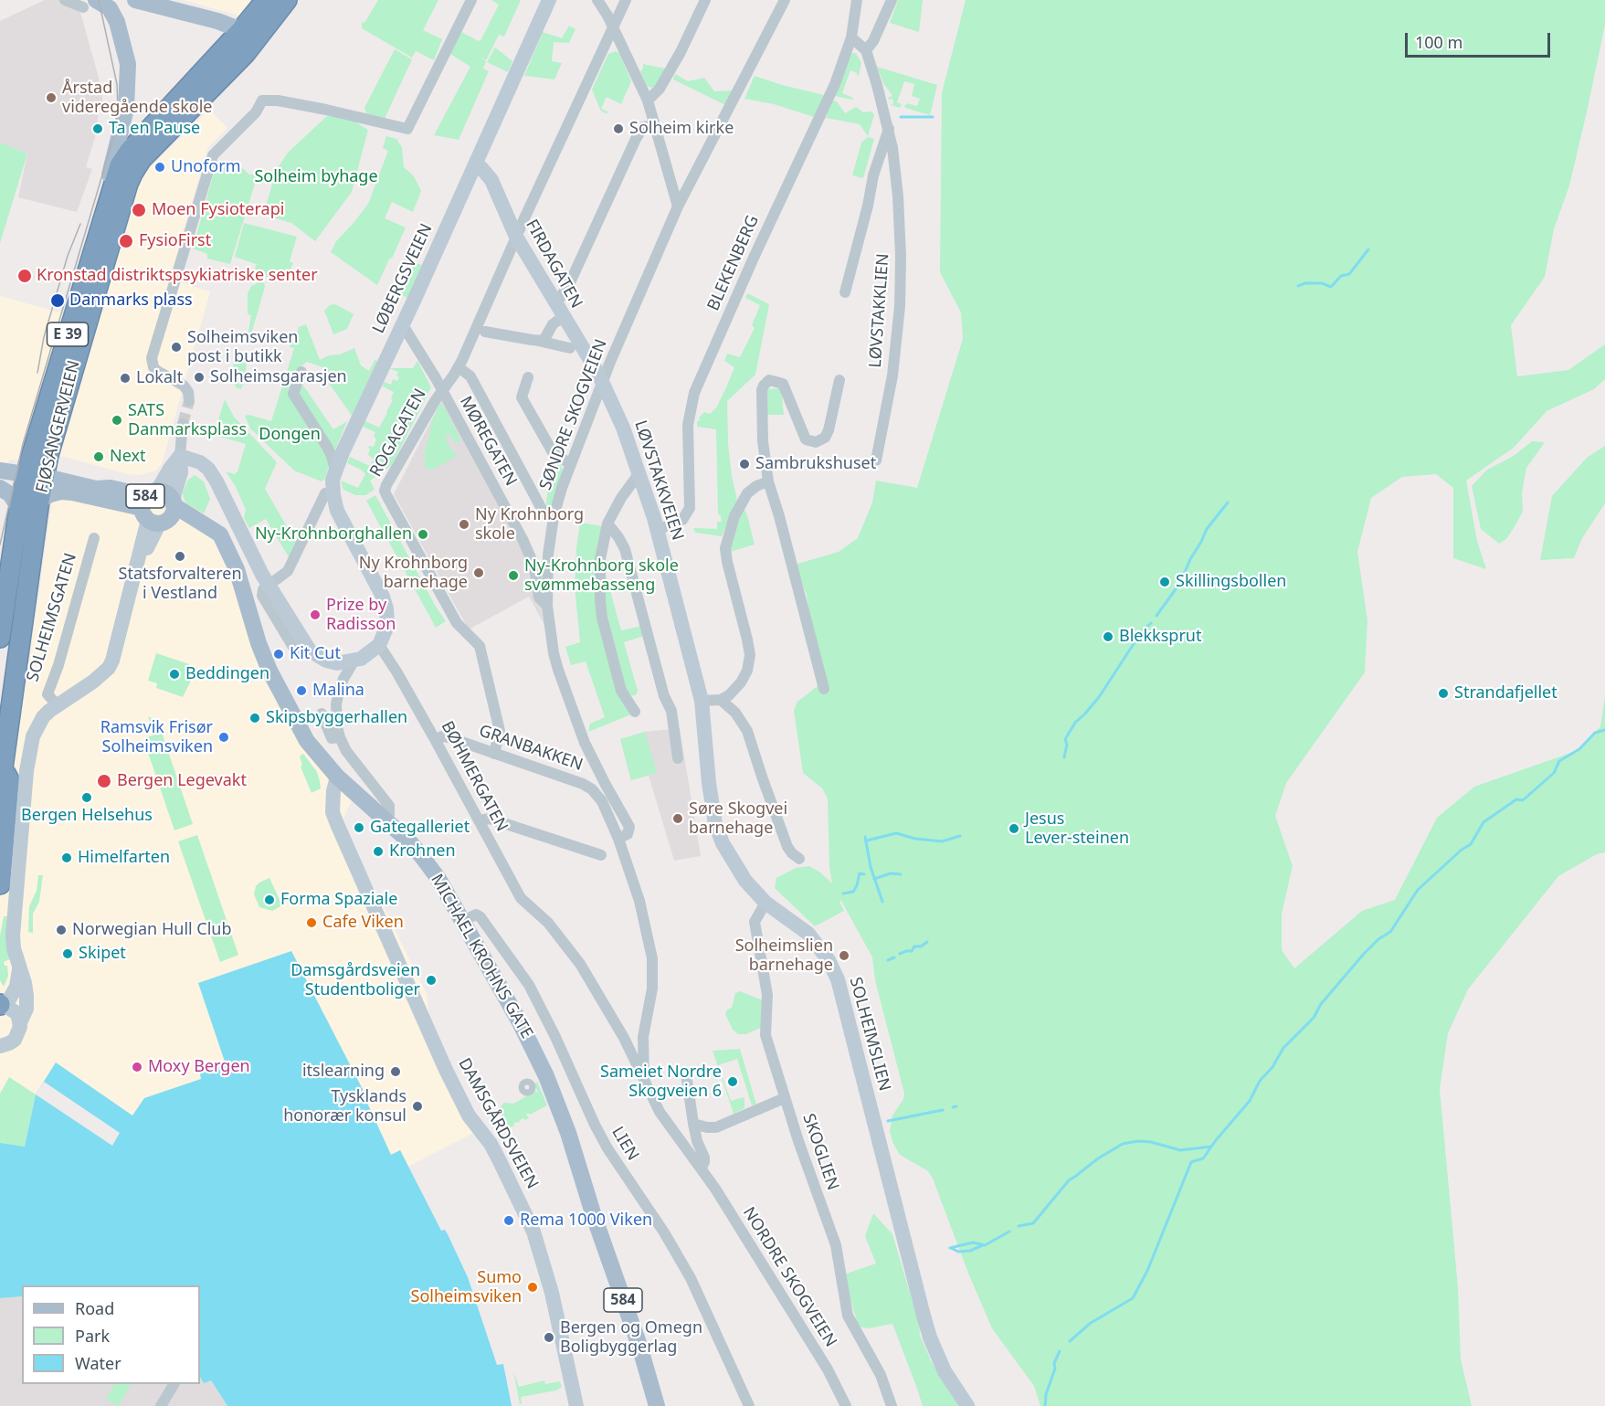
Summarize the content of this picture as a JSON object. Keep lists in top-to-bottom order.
{
  "streets": {
    "highway": ["E 39", "FJØSANGERVEIEN"],
    "main road": ["584", "MICHAEL KROHNS GATE"],
    "street": [
      "BLEKENBERG",
      "FIRDAGATEN",
      "LØBERGSVEIEN",
      "LØVSTAKKLIEN",
      "SØNDRE SKOGVEIEN",
      "ROGAGATEN",
      "MØREGATEN",
      "LØVSTAKKVEIEN",
      "SOLHEIMSGATEN",
      "GRANBAKKEN",
      "BØHMERGATEN",
      "SOLHEIMSLIEN",
      "DAMSGÅRDSVEIEN",
      "LIEN",
      "SKOGLIEN",
      "NORDRE SKOGVEIEN"
    ]
  },
  "crossings": [
    ["BLEKENBERG", "LØVSTAKKVEIEN"],
    ["FIRDAGATEN", "LØBERGSVEIEN"],
    ["FIRDAGATEN", "SØNDRE SKOGVEIEN"],
    ["FIRDAGATEN", "ROGAGATEN"],
    ["FIRDAGATEN", "LØVSTAKKVEIEN"],
    ["LØBERGSVEIEN", "MØREGATEN"],
    ["E 39", "FJØSANGERVEIEN"],
    ["SØNDRE SKOGVEIEN", "MØREGATEN"],
    ["SØNDRE SKOGVEIEN", "LØVSTAKKVEIEN"],
    ["SØNDRE SKOGVEIEN", "GRANBAKKEN"],
    ["FJØSANGERVEIEN", "584"],
    ["FJØSANGERVEIEN", "MICHAEL KROHNS GATE"],
    ["ROGAGATEN", "MØREGATEN"],
    ["ROGAGATEN", "GRANBAKKEN"],
    ["LØVSTAKKVEIEN", "SOLHEIMSLIEN"],
    ["584", "SOLHEIMSGATEN"],
    ["584", "MICHAEL KROHNS GATE"],
    ["GRANBAKKEN", "BØHMERGATEN"],
    ["BØHMERGATEN", "NORDRE SKOGVEIEN"],
    ["MICHAEL KROHNS GATE", "DAMSGÅRDSVEIEN"],
    ["MICHAEL KROHNS GATE", "LIEN"],
    ["SOLHEIMSLIEN", "SKOGLIEN"]
  ],
  "parks": ["Solheim byhage", "Dongen"],
  "places": [
    "Årstad videregående skole",
    "Ta en Pause",
    "Solheim kirke",
    "Unoform",
    "Moen Fysioterapi",
    "FysioFirst",
    "Kronstad distriktspsykiatriske senter",
    "Danmarks plass",
    "Solheimsviken post i butikk",
    "Solheimsgarasjen",
    "Lokalt",
    "SATS Danmarksplass",
    "Next",
    "Sambrukshuset",
    "Ny Krohnborg skole",
    "Ny-Krohnborghallen",
    "Statsforvalteren i Vestland",
    "Ny Krohnborg barnehage",
    "Ny-Krohnborg skole svømmebasseng",
    "Skillingsbollen",
    "Prize by Radisson",
    "Blekksprut",
    "Kit Cut",
    "Beddingen",
    "Malina",
    "Strandafjellet",
    "Skipsbyggerhallen",
    "Ramsvik Frisør Solheimsviken",
    "Bergen Legevakt",
    "Bergen Helsehus",
    "Søre Skogvei barnehage",
    "Gategalleriet",
    "Jesus Lever-steinen",
    "Krohnen",
    "Himelfarten",
    "Forma Spaziale",
    "Cafe Viken",
    "Norwegian Hull Club",
    "Skipet",
    "Solheimslien barnehage",
    "Damsgårdsveien Studentboliger",
    "Moxy Bergen",
    "itslearning",
    "Sameiet Nordre Skogveien 6",
    "Tysklands honorær konsul",
    "Rema 1000 Viken",
    "Sumo Solheimsviken",
    "Bergen og Omegn Boligbyggerlag"
  ],
  "legend": ["Road", "Park", "Water"],
  "scale_bar": "100 m"
}
